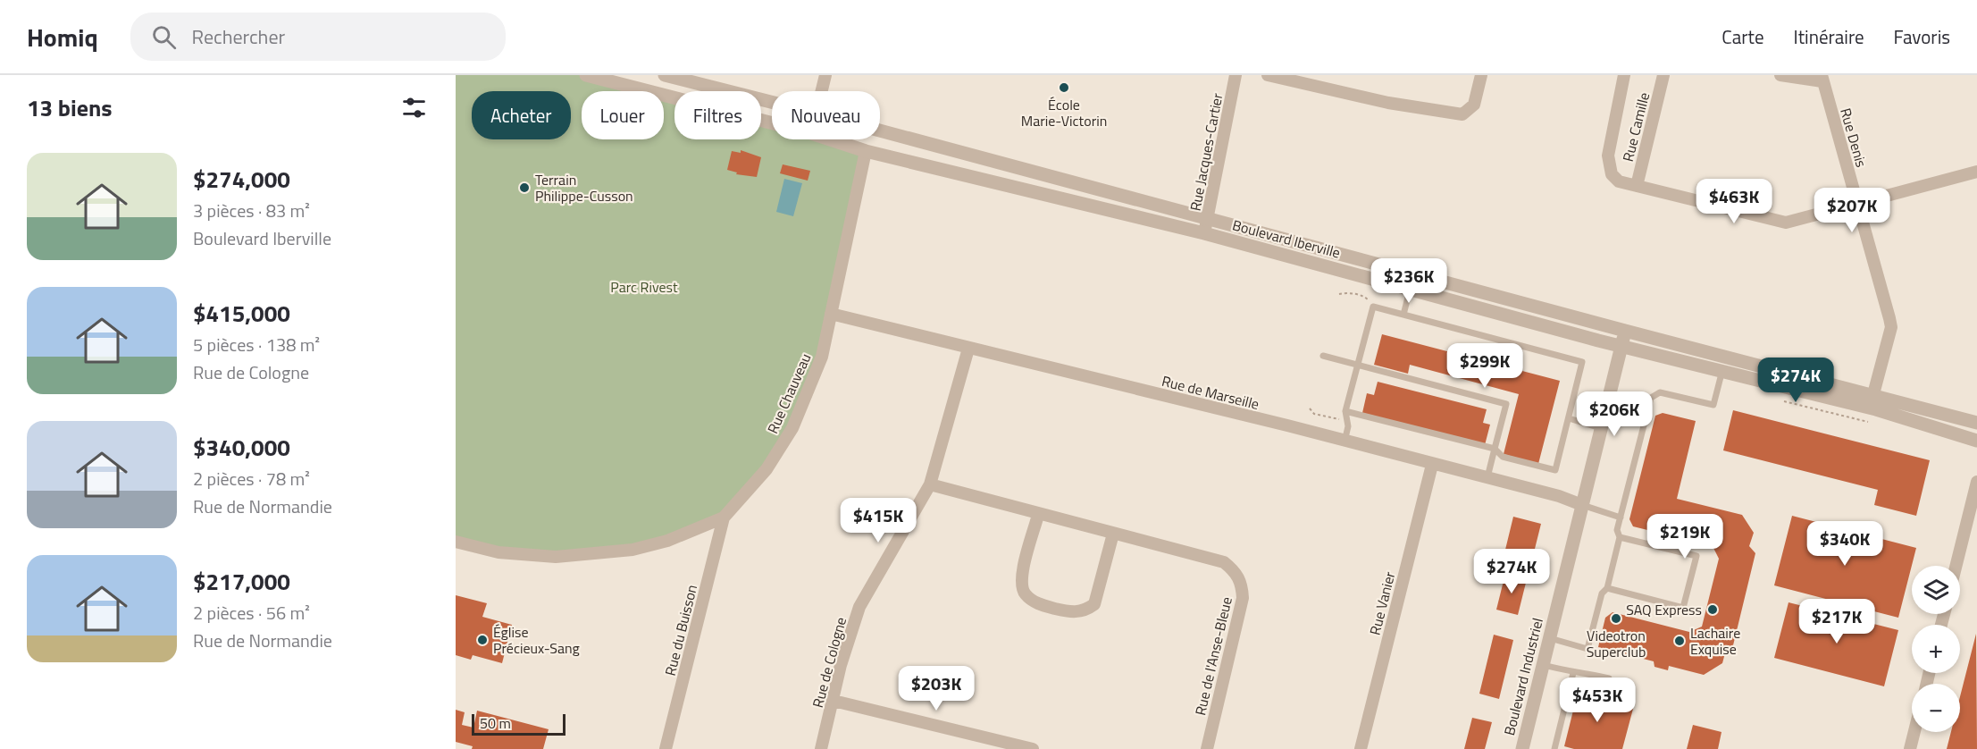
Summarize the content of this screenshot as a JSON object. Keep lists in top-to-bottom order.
{
  "streets": {
    "street": [
      "Rue Camille",
      "Rue Denis",
      "Rue Jacques-Cartier",
      "Boulevard Iberville",
      "Rue de Marseille",
      "Rue Chauveau",
      "Rue Vanier",
      "Rue du Buisson",
      "Rue de l'Anse-Bleue",
      "Rue de Cologne",
      "Boulevard Industriel"
    ]
  },
  "crossings": [
    ["Rue Camille", "Rue Denis"],
    ["Rue Denis", "Boulevard Iberville"],
    ["Rue Jacques-Cartier", "Boulevard Iberville"],
    ["Boulevard Iberville", "Rue Chauveau"],
    ["Boulevard Iberville", "Boulevard Industriel"],
    ["Rue de Marseille", "Rue Chauveau"],
    ["Rue de Marseille", "Rue Vanier"],
    ["Rue de Marseille", "Rue de Cologne"],
    ["Rue de Marseille", "Boulevard Industriel"],
    ["Rue Chauveau", "Rue du Buisson"],
    ["Rue de l'Anse-Bleue", "Rue de Cologne"]
  ],
  "parks": ["Parc Rivest"],
  "places": [
    "École Marie-Victorin",
    "Terrain Philippe-Cusson",
    "SAQ Express",
    "Videotron Superclub",
    "Église Précieux-Sang",
    "Lachaire Exquise"
  ],
  "scale_bar": "50 m",
  "page": {
    "header": "Homiq",
    "search": "Rechercher",
    "nav": ["Carte", "Itinéraire", "Favoris"],
    "heading": "13 biens",
    "chip": [
      "Acheter",
      "Louer",
      "Filtres",
      "Nouveau"
    ],
    "list": [
      {
        "name": "$274,000",
        "note": "3 pièces · 83 m² · Boulevard Iberville"
      },
      {
        "name": "$415,000",
        "note": "5 pièces · 138 m² · Rue de Cologne"
      },
      {
        "name": "$340,000",
        "note": "2 pièces · 78 m² · Rue de Normandie"
      },
      {
        "name": "$217,000",
        "note": "2 pièces · 56 m² · Rue de Normandie"
      }
    ],
    "price": [
      "$463K",
      "$207K",
      "$236K",
      "$299K",
      "$274K",
      "$206K",
      "$415K",
      "$219K",
      "$340K",
      "$274K",
      "$217K",
      "$203K",
      "$453K"
    ],
    "map_buttons": ["+", "−"],
    "scale": "50 m"
  }
}
